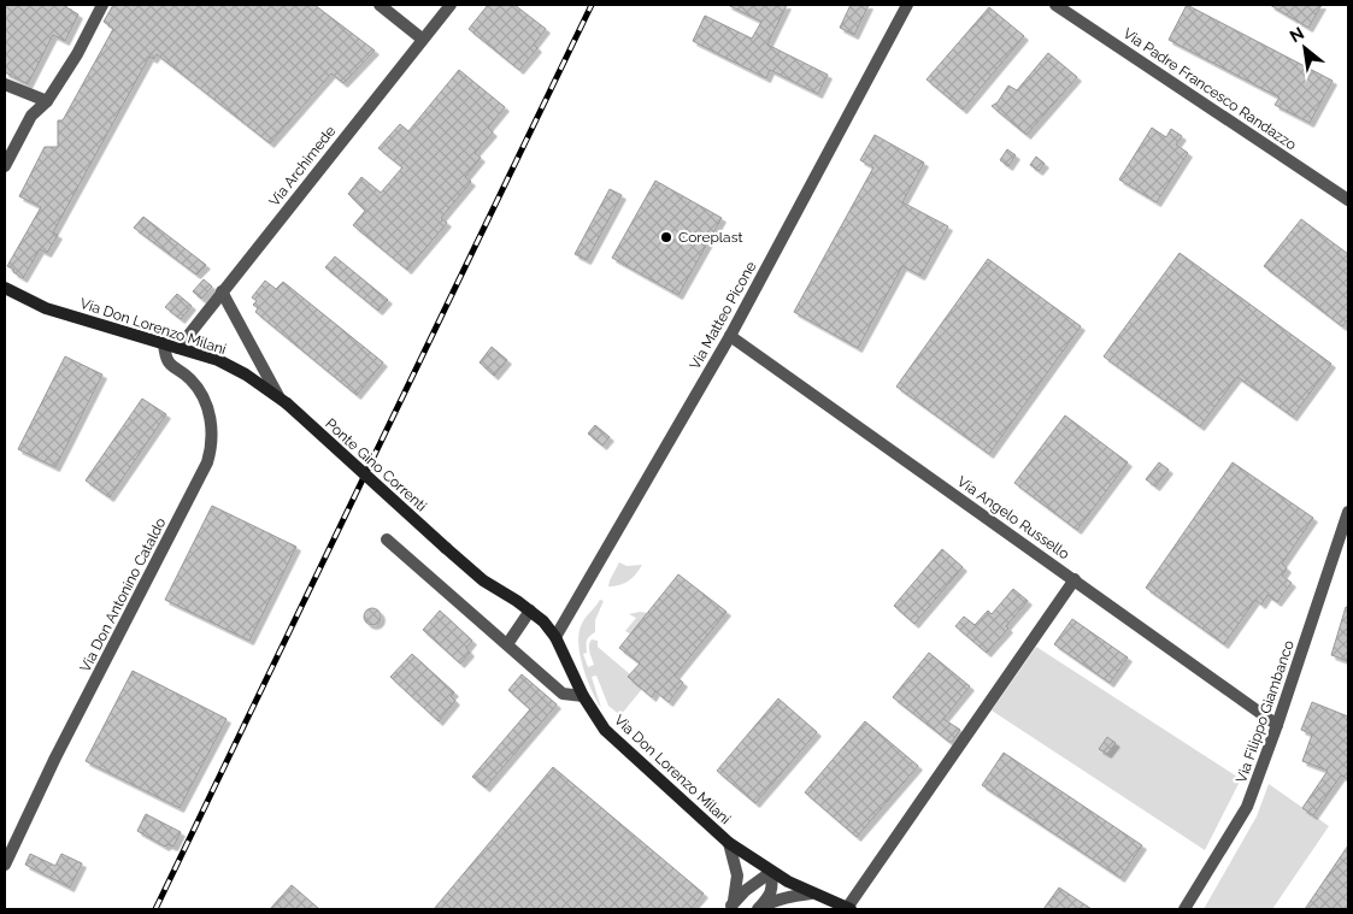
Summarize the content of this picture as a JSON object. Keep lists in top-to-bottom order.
{
  "streets": {
    "street": [
      "Via Padre Francesco Randazzo",
      "Via Archimede",
      "Via Matteo Picone",
      "Via Don Lorenzo Milani",
      "Ponte Gino Correnti",
      "Via Angelo Russello",
      "Via Don Antonino Cataldo",
      "Via Filippo Giambanco"
    ]
  },
  "crossings": [
    ["Via Archimede", "Via Don Lorenzo Milani"],
    ["Via Matteo Picone", "Via Don Lorenzo Milani"],
    ["Via Matteo Picone", "Via Angelo Russello"],
    ["Via Don Lorenzo Milani", "Ponte Gino Correnti"],
    ["Via Don Lorenzo Milani", "Via Don Antonino Cataldo"],
    ["Via Angelo Russello", "Via Filippo Giambanco"]
  ],
  "places": ["Coreplast"],
  "north": "top left"
}
